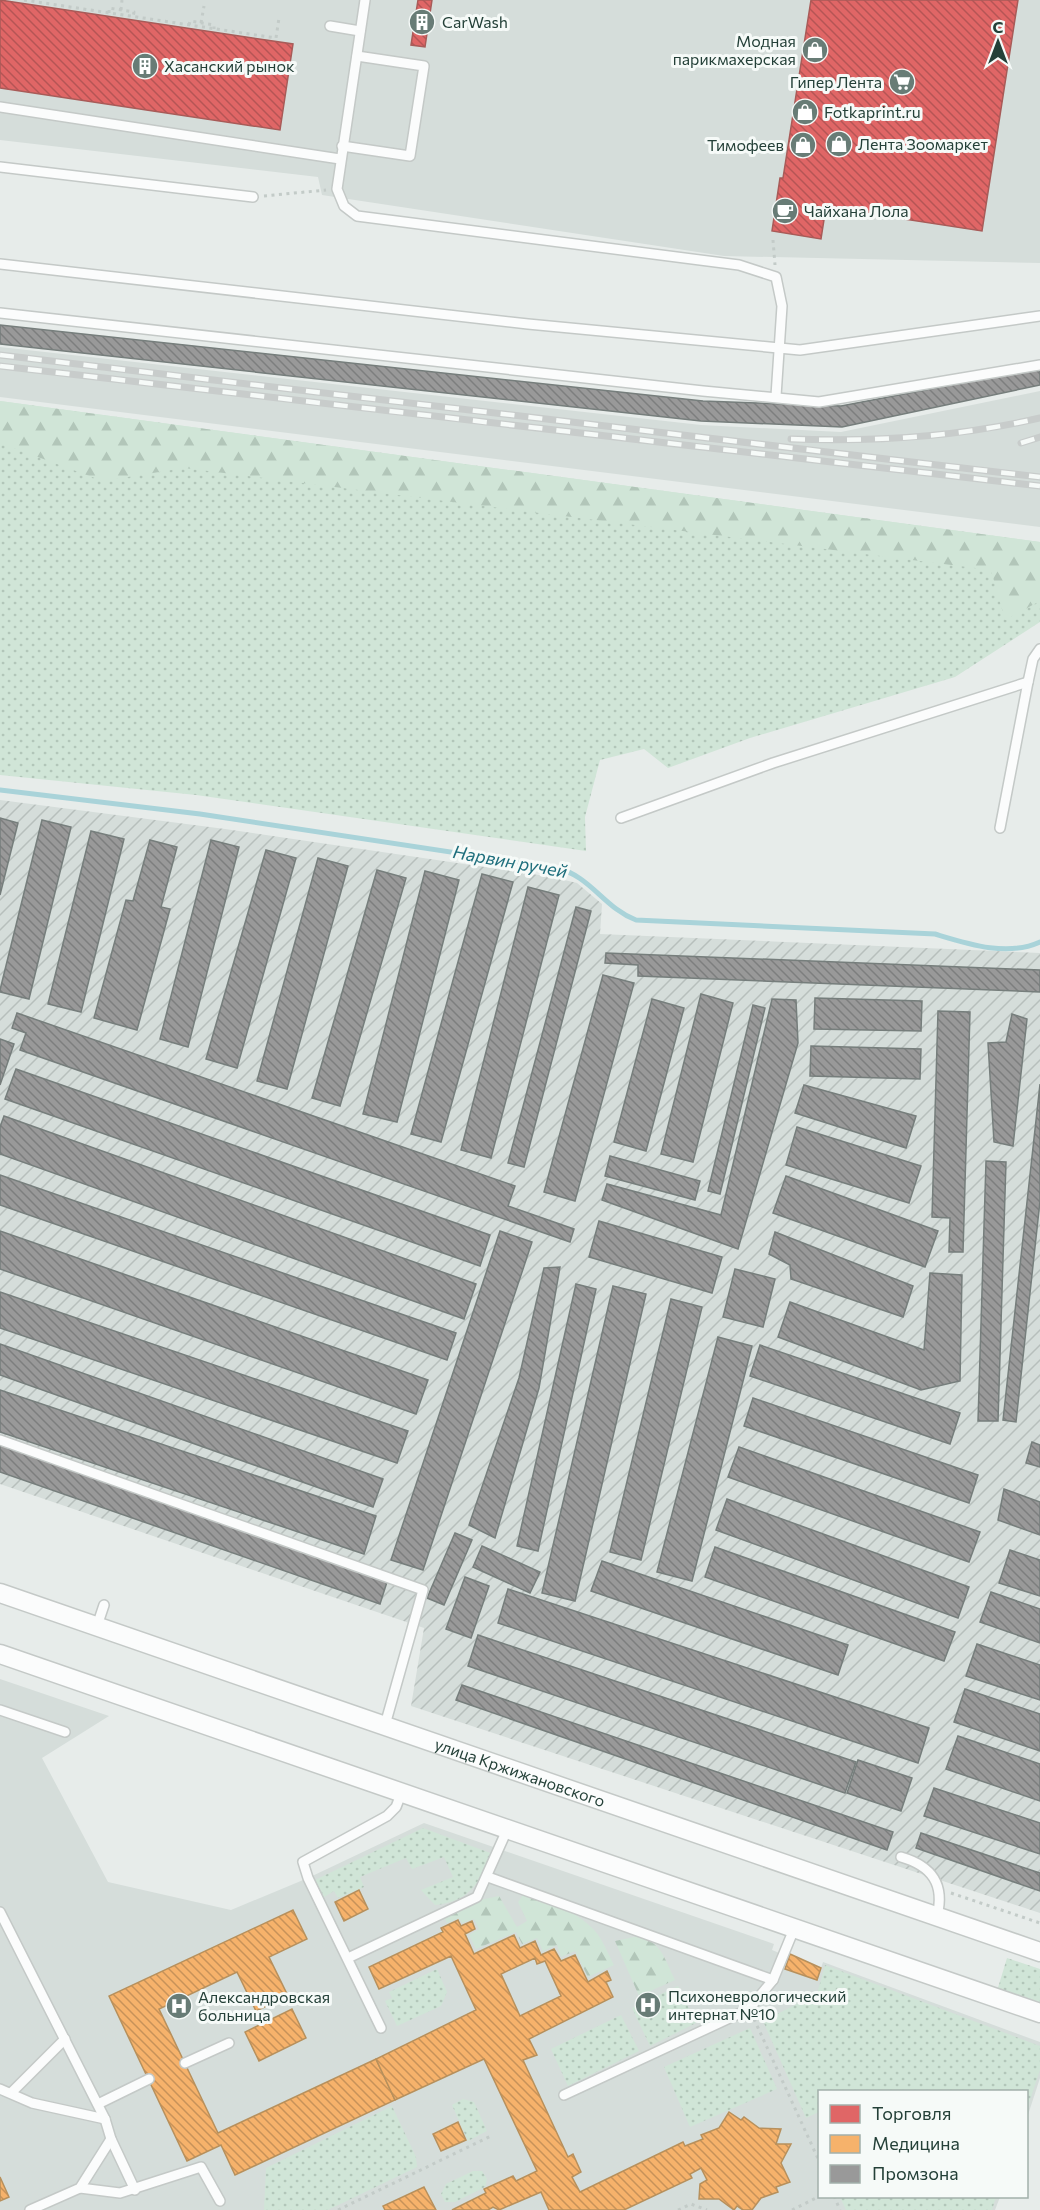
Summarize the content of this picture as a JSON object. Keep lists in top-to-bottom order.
{
  "streets": {
    "street": ["улица Кржижановского"]
  },
  "water": ["Нарвин ручей"],
  "places": {
    "building": ["CarWash", "Хасанский рынок"],
    "shop": [
      "Модная парикмахерская",
      "Fotkaprint.ru",
      "Лента Зоомаркет",
      "Тимофеев"
    ],
    "supermarket": ["Гипер Лента"],
    "cafe": ["Чайхана Лола"],
    "hospital": ["Психоневрологический интернат №10", "Александровская больница"]
  },
  "legend": ["Торговля", "Медицина", "Промзона"],
  "north": "top"
}
